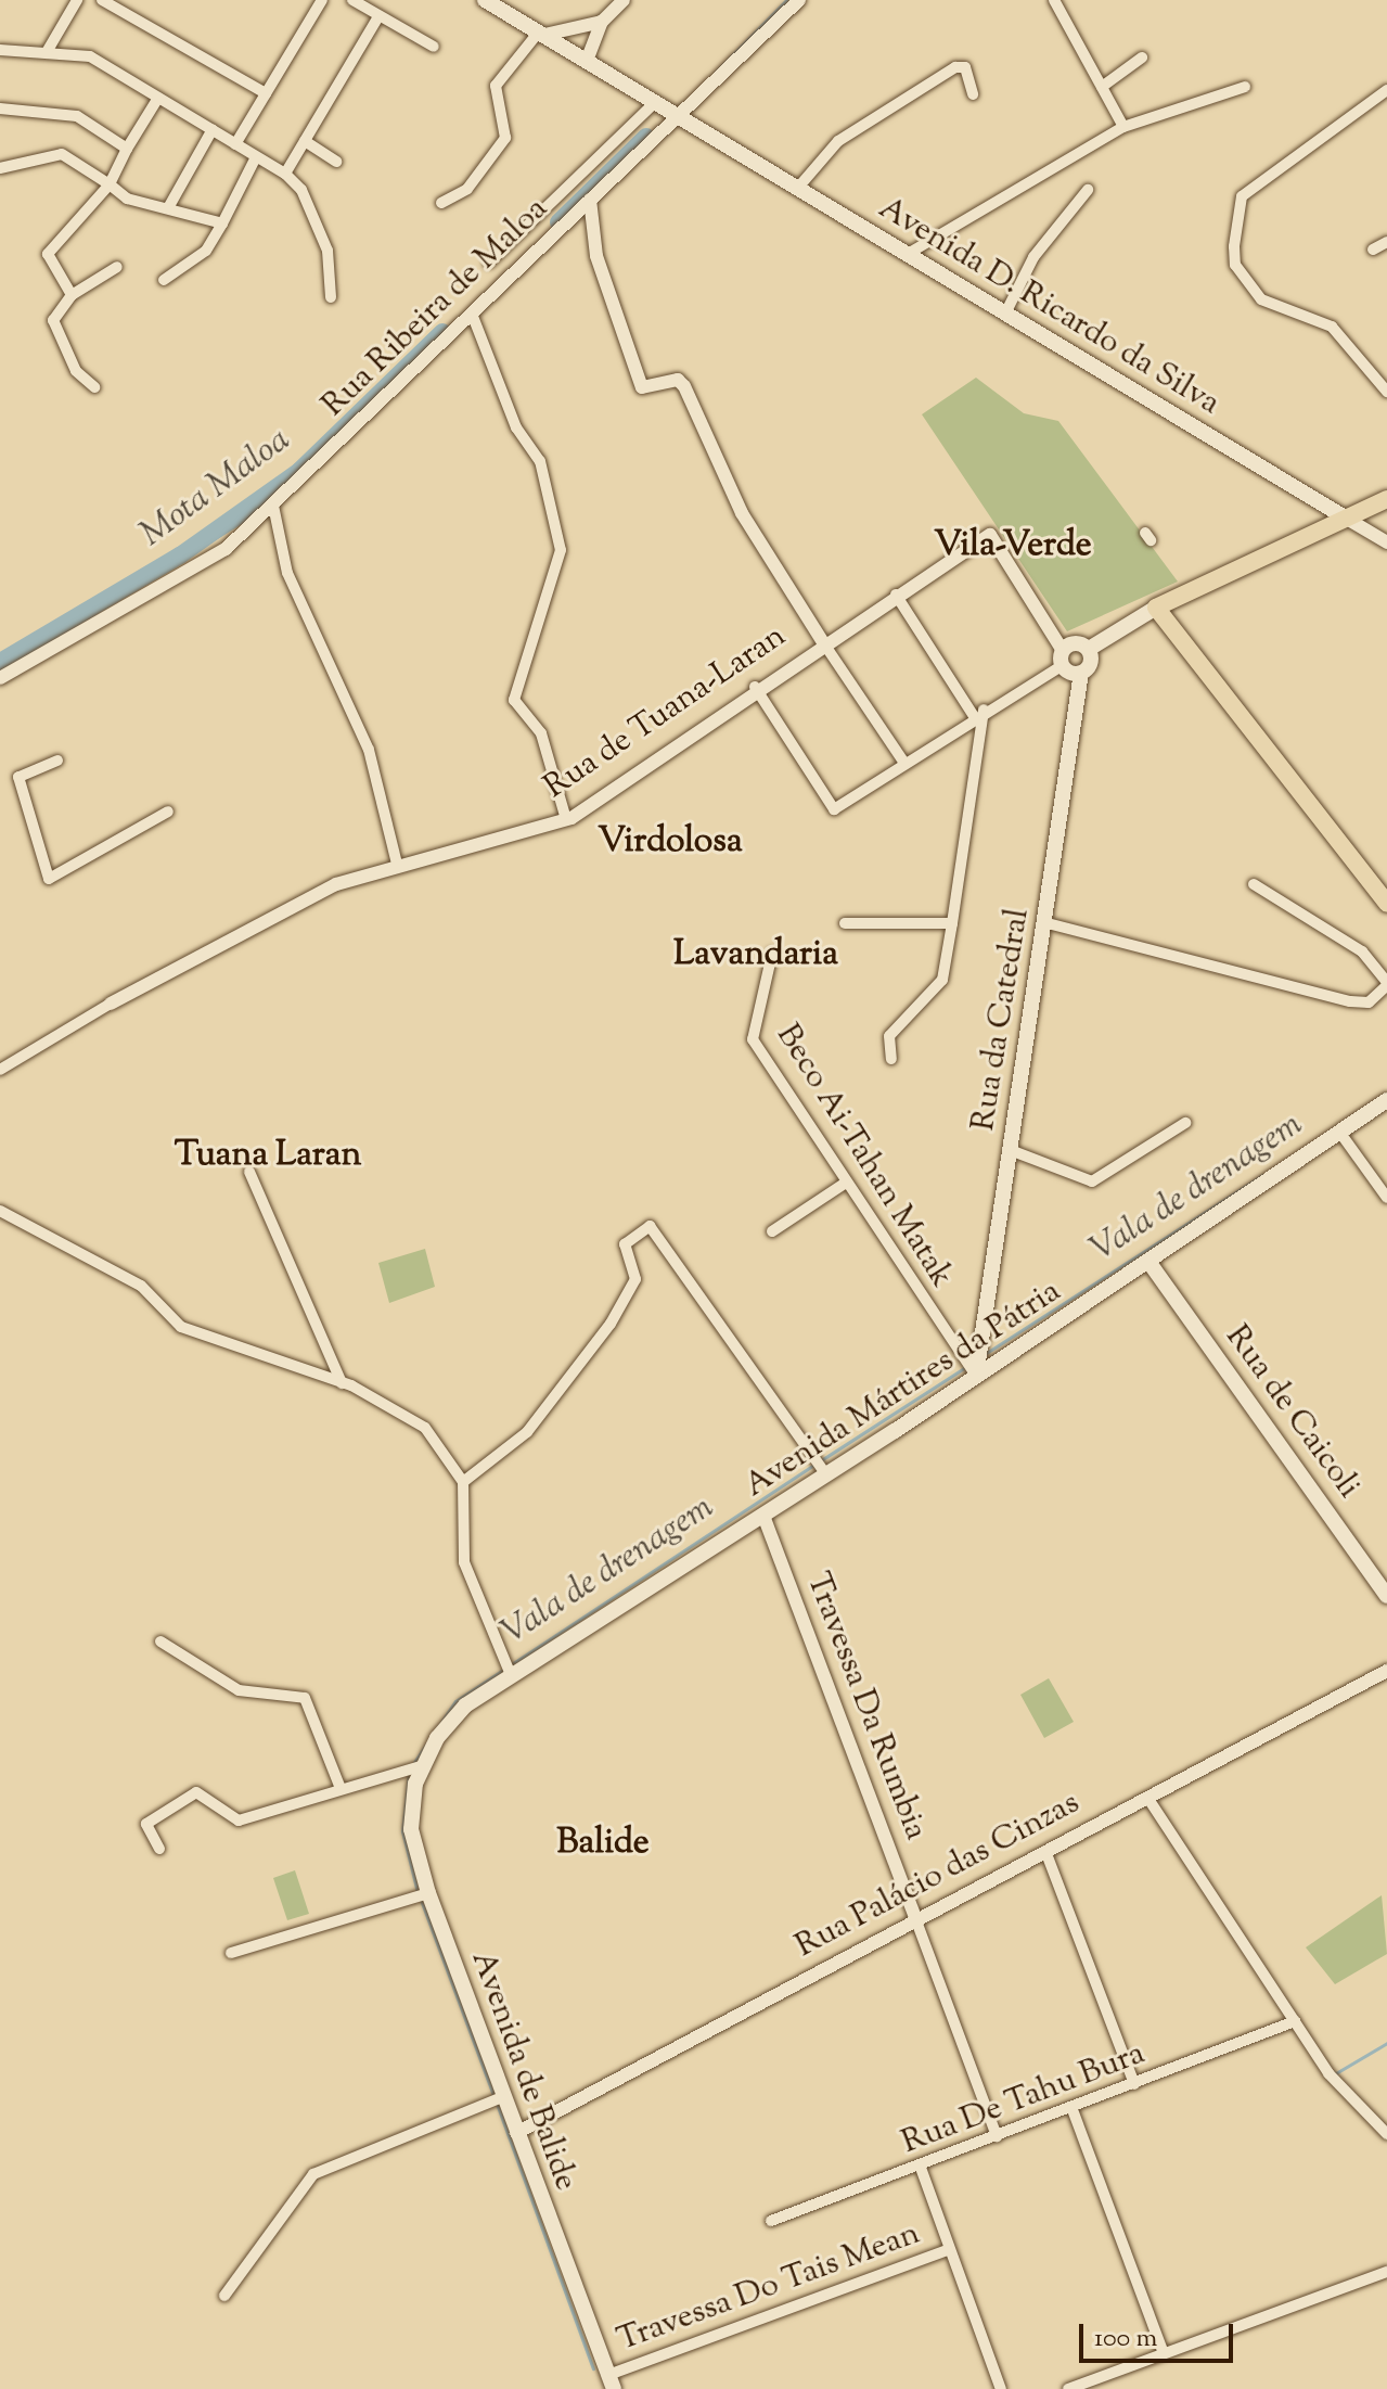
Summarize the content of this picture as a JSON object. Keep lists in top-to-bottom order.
{
  "streets": {
    "main road": [
      "Avenida D. Ricardo da Silva",
      "Rua da Catedral",
      "Avenida Mártires da Pátria",
      "Rua de Caicoli",
      "Avenida de Balide"
    ],
    "street": [
      "Rua Ribeira de Maloa",
      "Rua de Tuana-Laran",
      "Beco Ai-Tahan Matak",
      "Travessa Da Rumbia",
      "Rua Palácio das Cinzas",
      "Rua De Tahu Bura",
      "Travessa Do Tais Mean"
    ]
  },
  "crossings": [
    ["Avenida D. Ricardo da Silva", "Rua Ribeira de Maloa"],
    ["Rua da Catedral", "Beco Ai-Tahan Matak"],
    ["Rua da Catedral", "Avenida Mártires da Pátria"],
    ["Beco Ai-Tahan Matak", "Avenida Mártires da Pátria"],
    ["Avenida Mártires da Pátria", "Rua de Caicoli"],
    ["Avenida Mártires da Pátria", "Travessa Da Rumbia"],
    ["Avenida Mártires da Pátria", "Avenida de Balide"],
    ["Travessa Da Rumbia", "Rua Palácio das Cinzas"],
    ["Rua Palácio das Cinzas", "Avenida de Balide"],
    ["Avenida de Balide", "Travessa Do Tais Mean"]
  ],
  "districts": [
    "Vila-Verde",
    "Virdolosa",
    "Lavandaria",
    "Tuana Laran",
    "Balide"
  ],
  "water": ["Mota Maloa", "Vala de drenagem"],
  "scale_bar": "100 m"
}
